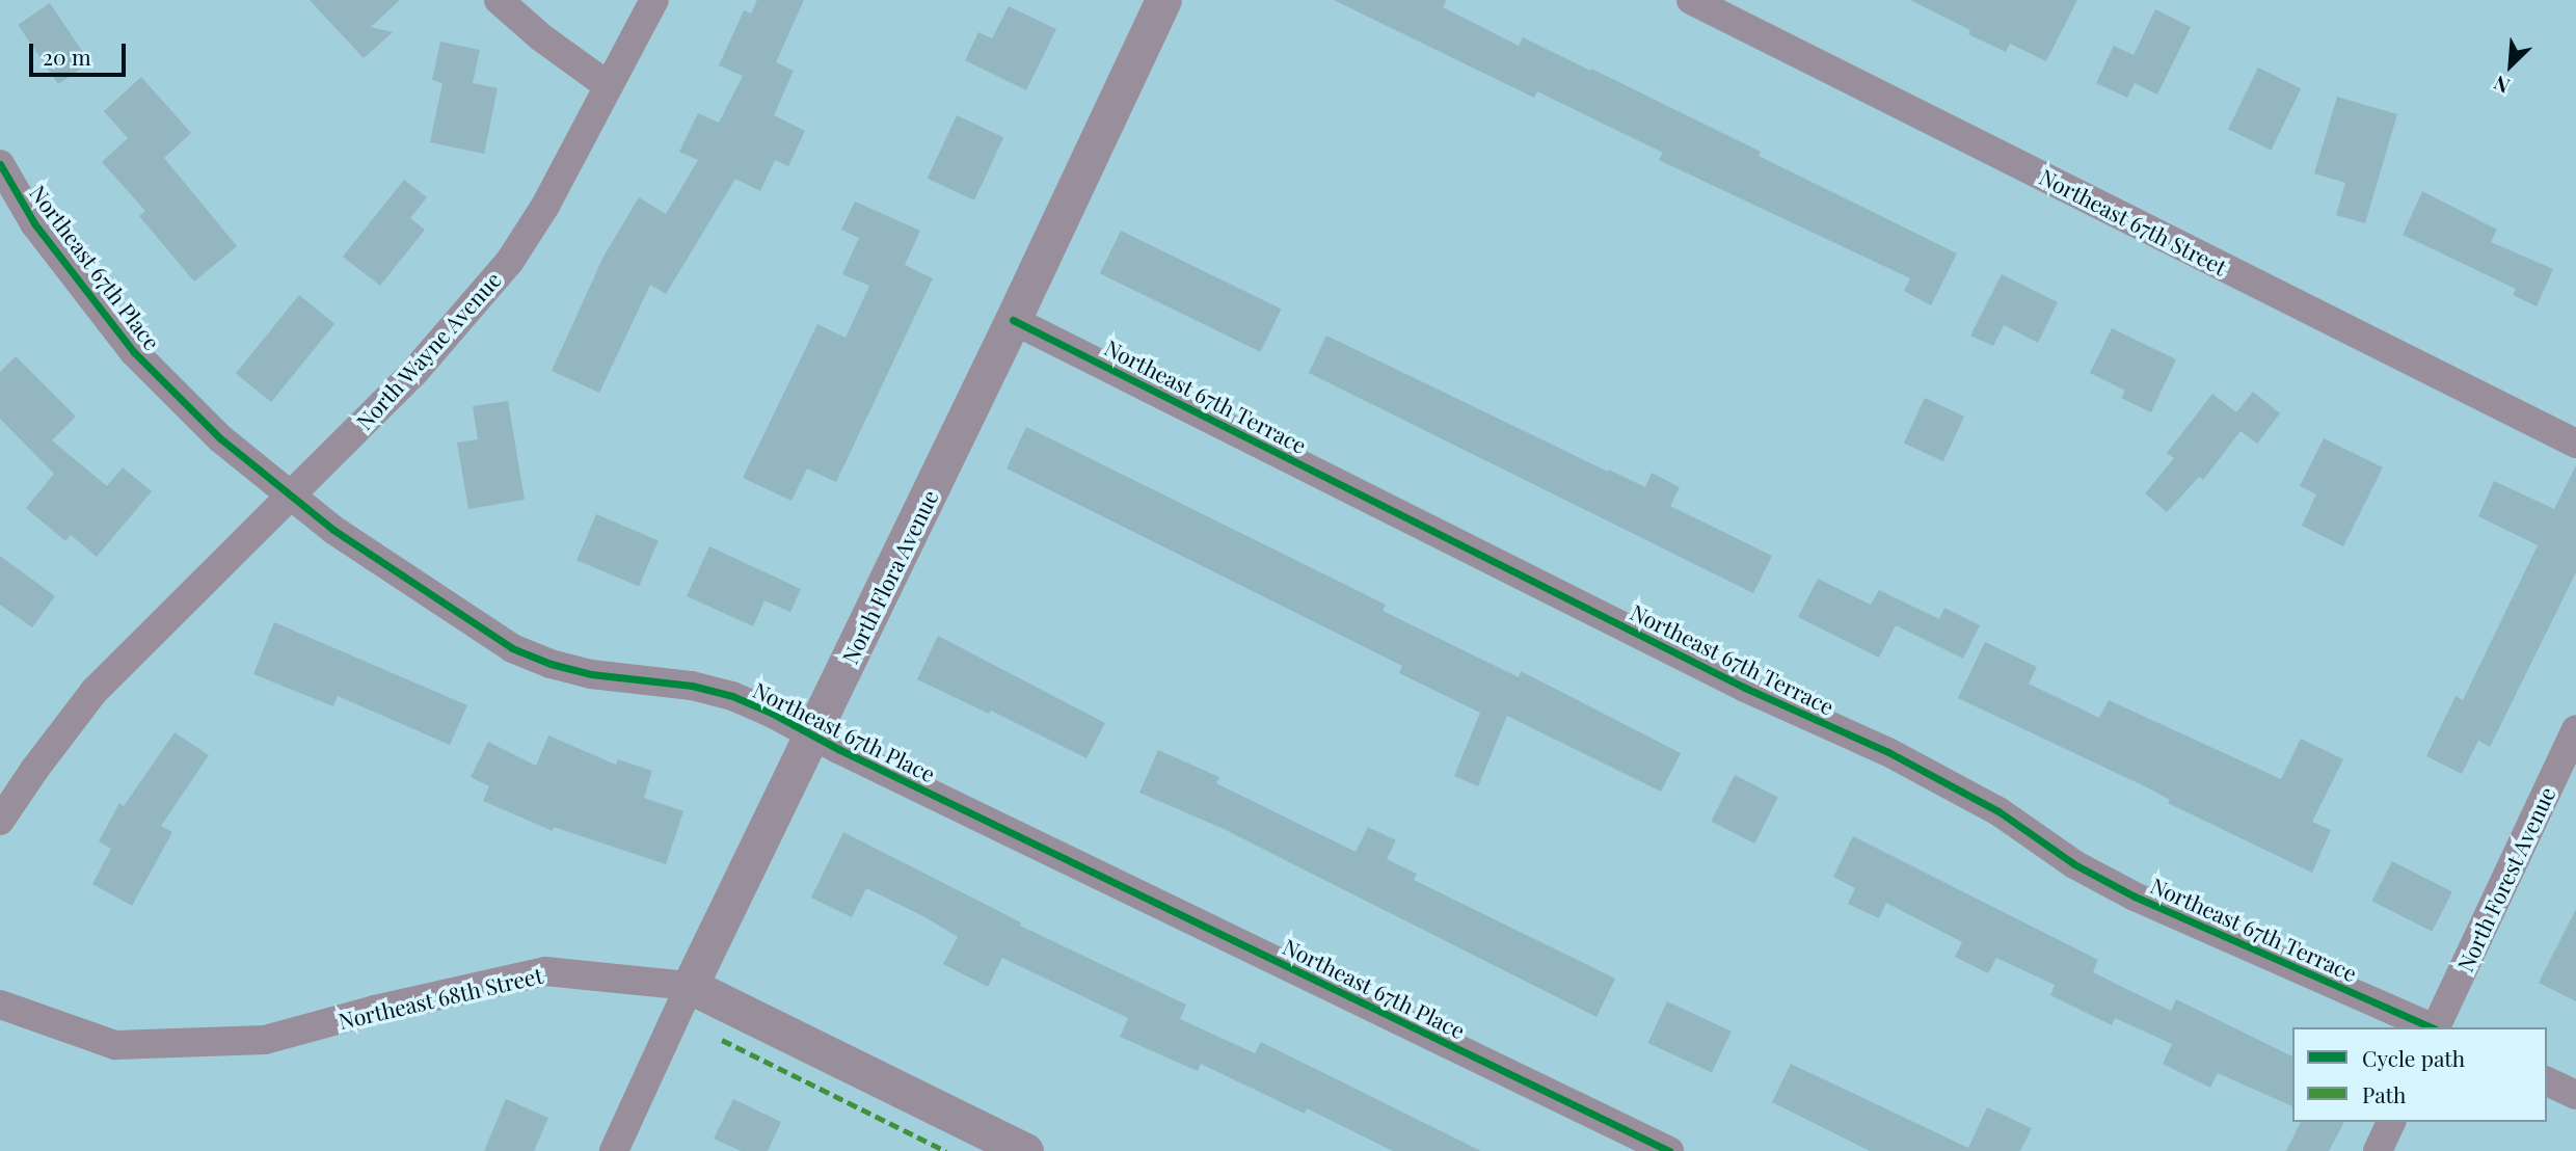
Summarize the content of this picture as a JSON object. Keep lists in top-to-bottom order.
{
  "streets": {
    "street": [
      "Northeast 67th Street",
      "Northeast 67th Place",
      "North Wayne Avenue",
      "Northeast 67th Terrace",
      "North Flora Avenue",
      "North Forest Avenue",
      "Northeast 68th Street"
    ]
  },
  "crossings": [
    ["Northeast 67th Place", "North Wayne Avenue"],
    ["Northeast 67th Place", "North Flora Avenue"],
    ["Northeast 67th Terrace", "North Flora Avenue"],
    ["North Flora Avenue", "Northeast 68th Street"]
  ],
  "legend": ["Cycle path", "Path"],
  "scale_bar": "20 m",
  "north": "bottom left"
}
